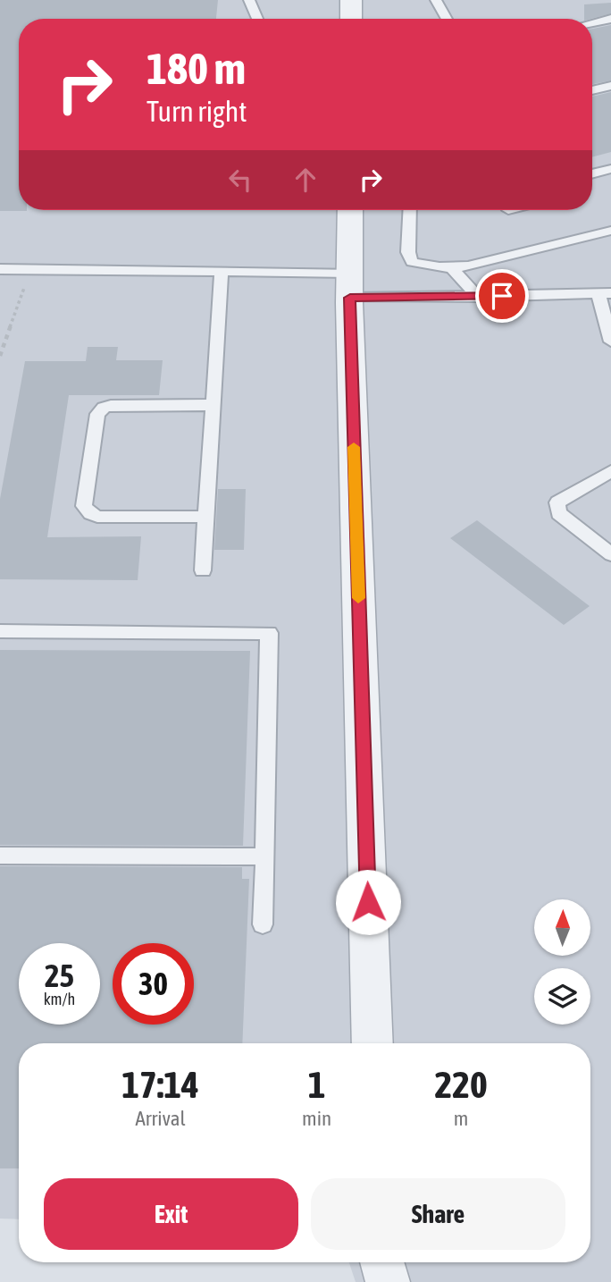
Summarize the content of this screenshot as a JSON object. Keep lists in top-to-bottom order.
{
  "north": "top",
  "page": {
    "turn": ["180 m", "Turn right"],
    "speed": "25 km/h",
    "limit": "30",
    "eta": [
      "17:14",
      "Arrival",
      "1",
      "min",
      "220",
      "m"
    ],
    "buttons": ["Exit", "Share"]
  }
}
